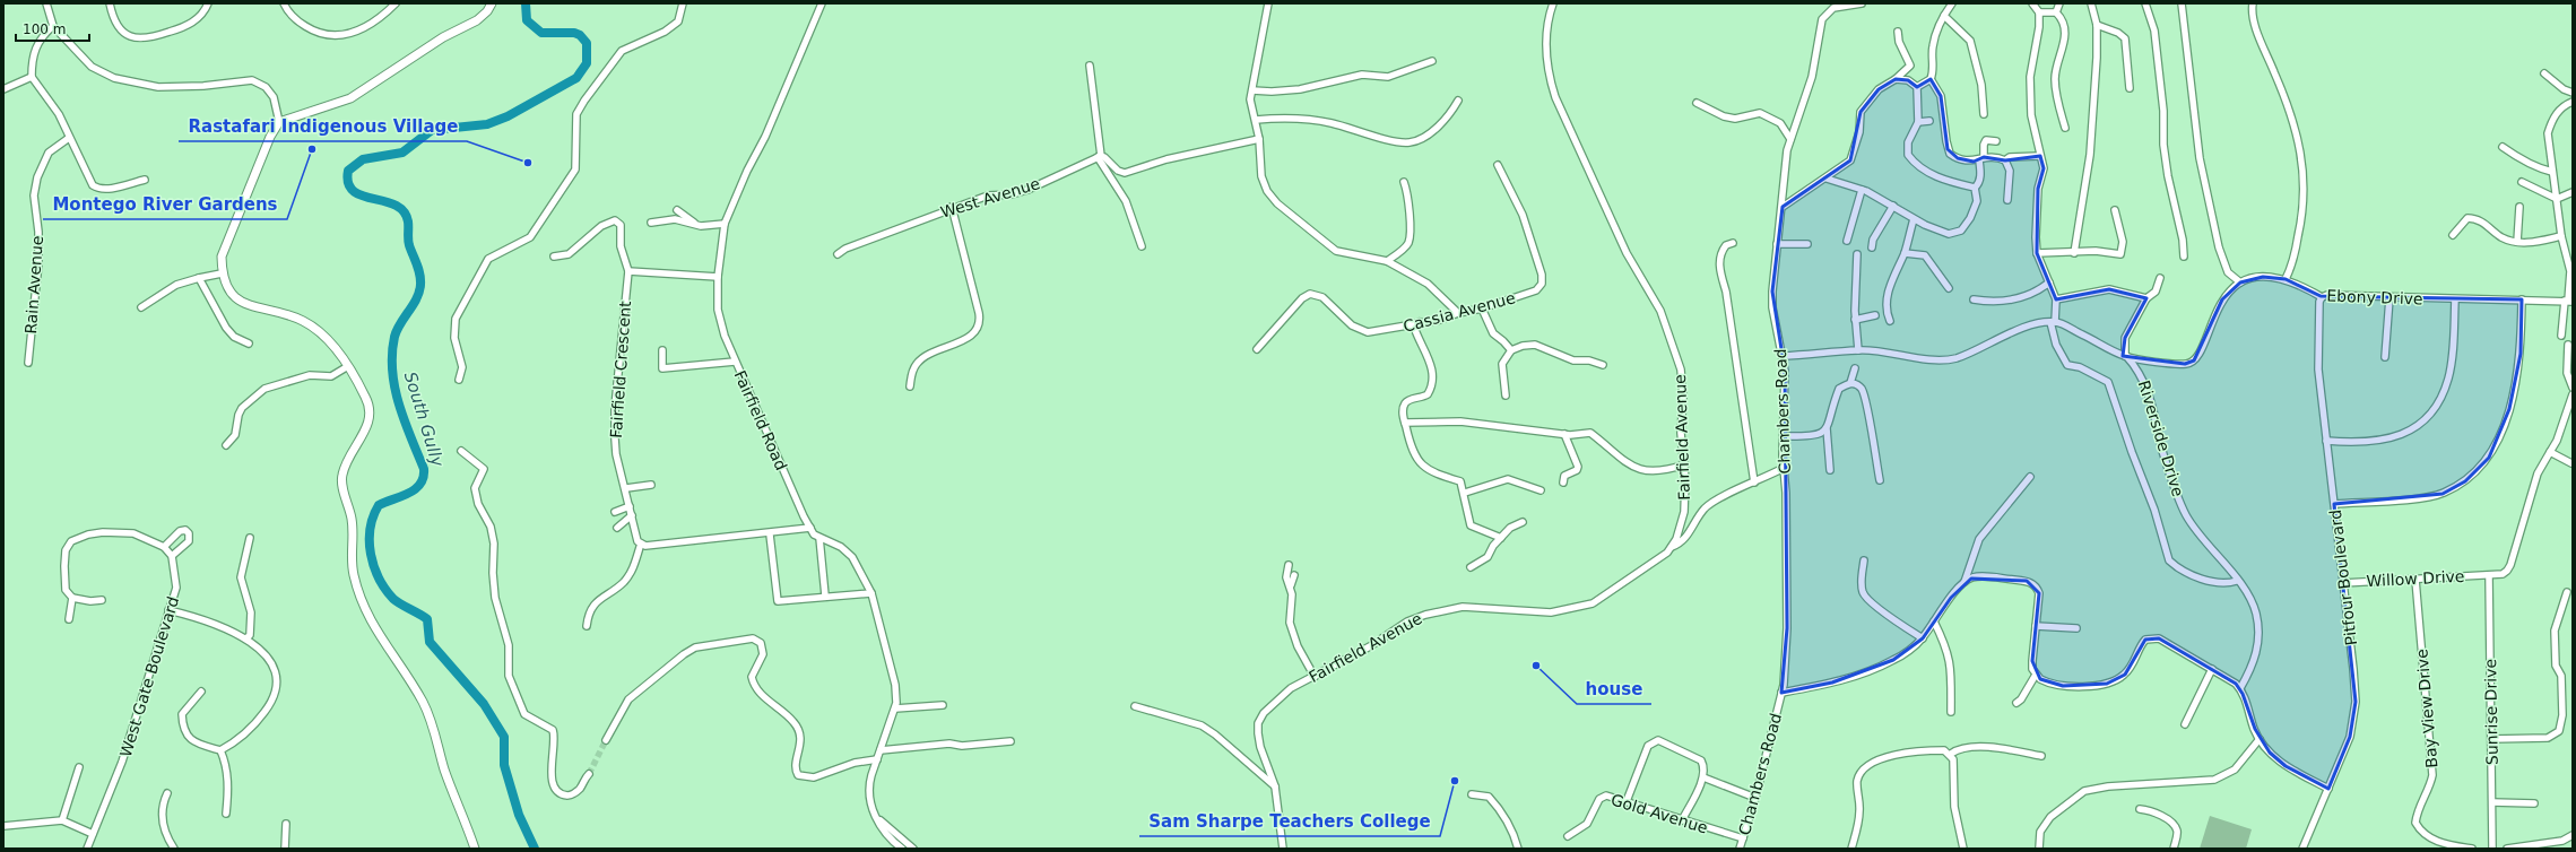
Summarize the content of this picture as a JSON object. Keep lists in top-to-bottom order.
{
  "streets": {
    "street": [
      "West Avenue",
      "Rain Avenue",
      "Ebony Drive",
      "Cassia Avenue",
      "Fairfield Crescent",
      "Chambers Road",
      "Fairfield Road",
      "Fairfield Avenue",
      "Riverside Drive",
      "Pitfour Boulevard",
      "Willow Drive",
      "West Gate Boulevard",
      "Bay View Drive",
      "Sunrise Drive",
      "Gold Avenue"
    ]
  },
  "crossings": [
    ["Ebony Drive", "Riverside Drive"],
    ["Ebony Drive", "Pitfour Boulevard"],
    ["Chambers Road", "Gold Avenue"],
    ["Pitfour Boulevard", "Willow Drive"],
    ["Willow Drive", "Bay View Drive"],
    ["Willow Drive", "Sunrise Drive"]
  ],
  "water": ["South Gully"],
  "places": [
    "Montego River Gardens",
    "Rastafari Indigenous Village",
    "house",
    "Sam Sharpe Teachers College"
  ],
  "scale_bar": "100 m"
}
